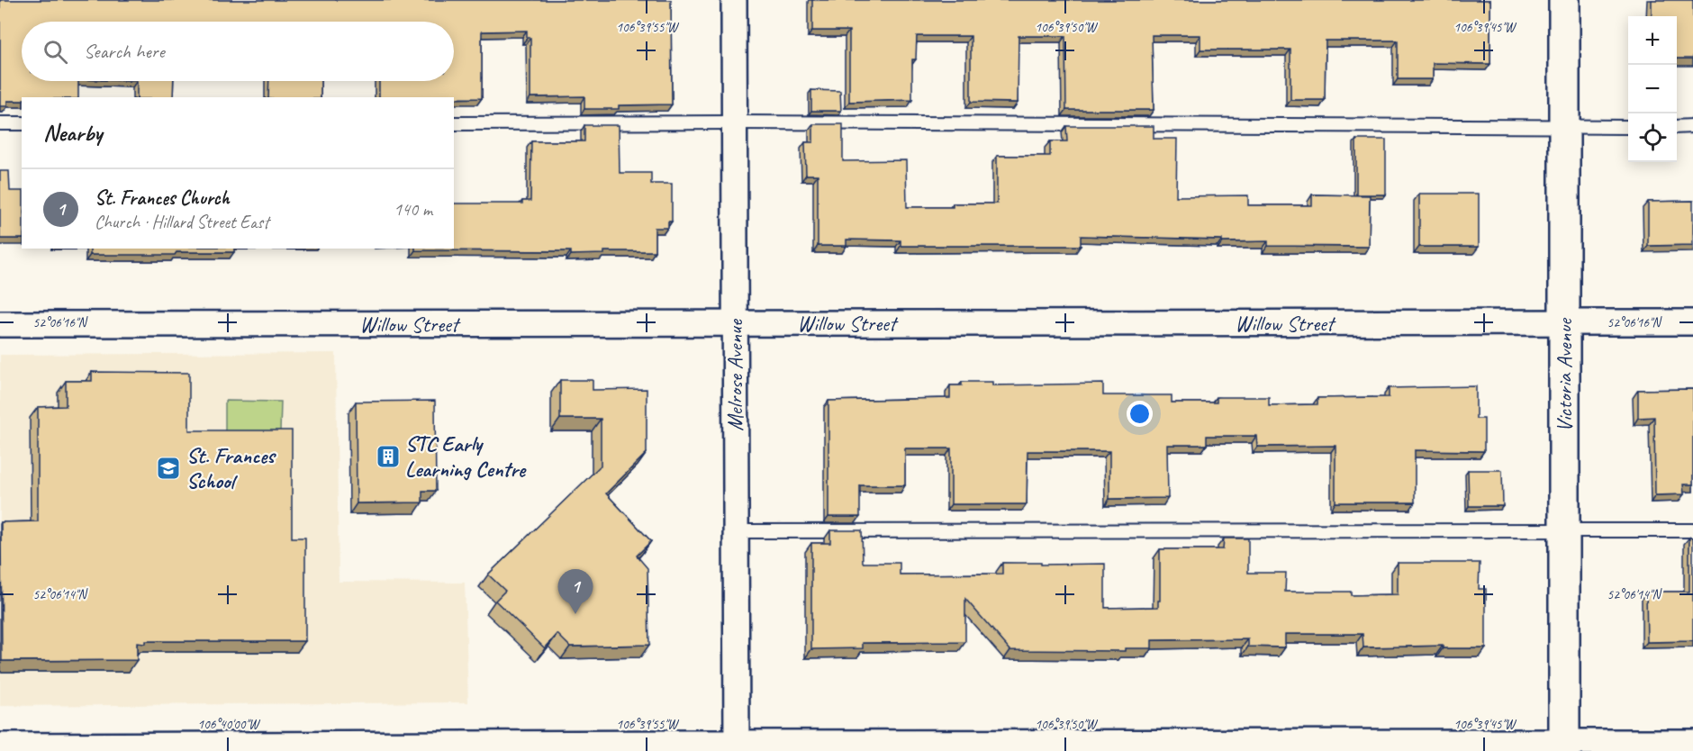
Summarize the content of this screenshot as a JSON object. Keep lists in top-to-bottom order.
{
  "streets": {
    "street": ["Willow Street", "Melrose Avenue", "Victoria Avenue"]
  },
  "crossings": [
    ["Willow Street", "Melrose Avenue"],
    ["Willow Street", "Victoria Avenue"]
  ],
  "places": {
    "building": ["STC Early Learning Centre"],
    "school or university": ["St. Frances School"]
  },
  "page": {
    "map_buttons": ["+", "−"],
    "search": "Search here",
    "heading": "Nearby",
    "list": [
      {
        "mark": "1",
        "name": "St. Frances Church",
        "note": "Church · Hillard Street East",
        "value": "140 m"
      }
    ],
    "pins": "1"
  },
  "coordinates": [
    "106°39'55\"W",
    "106°39'50\"W",
    "106°39'45\"W",
    "52°06'16\"N",
    "52°06'14\"N",
    "106°40'00\"W"
  ]
}
